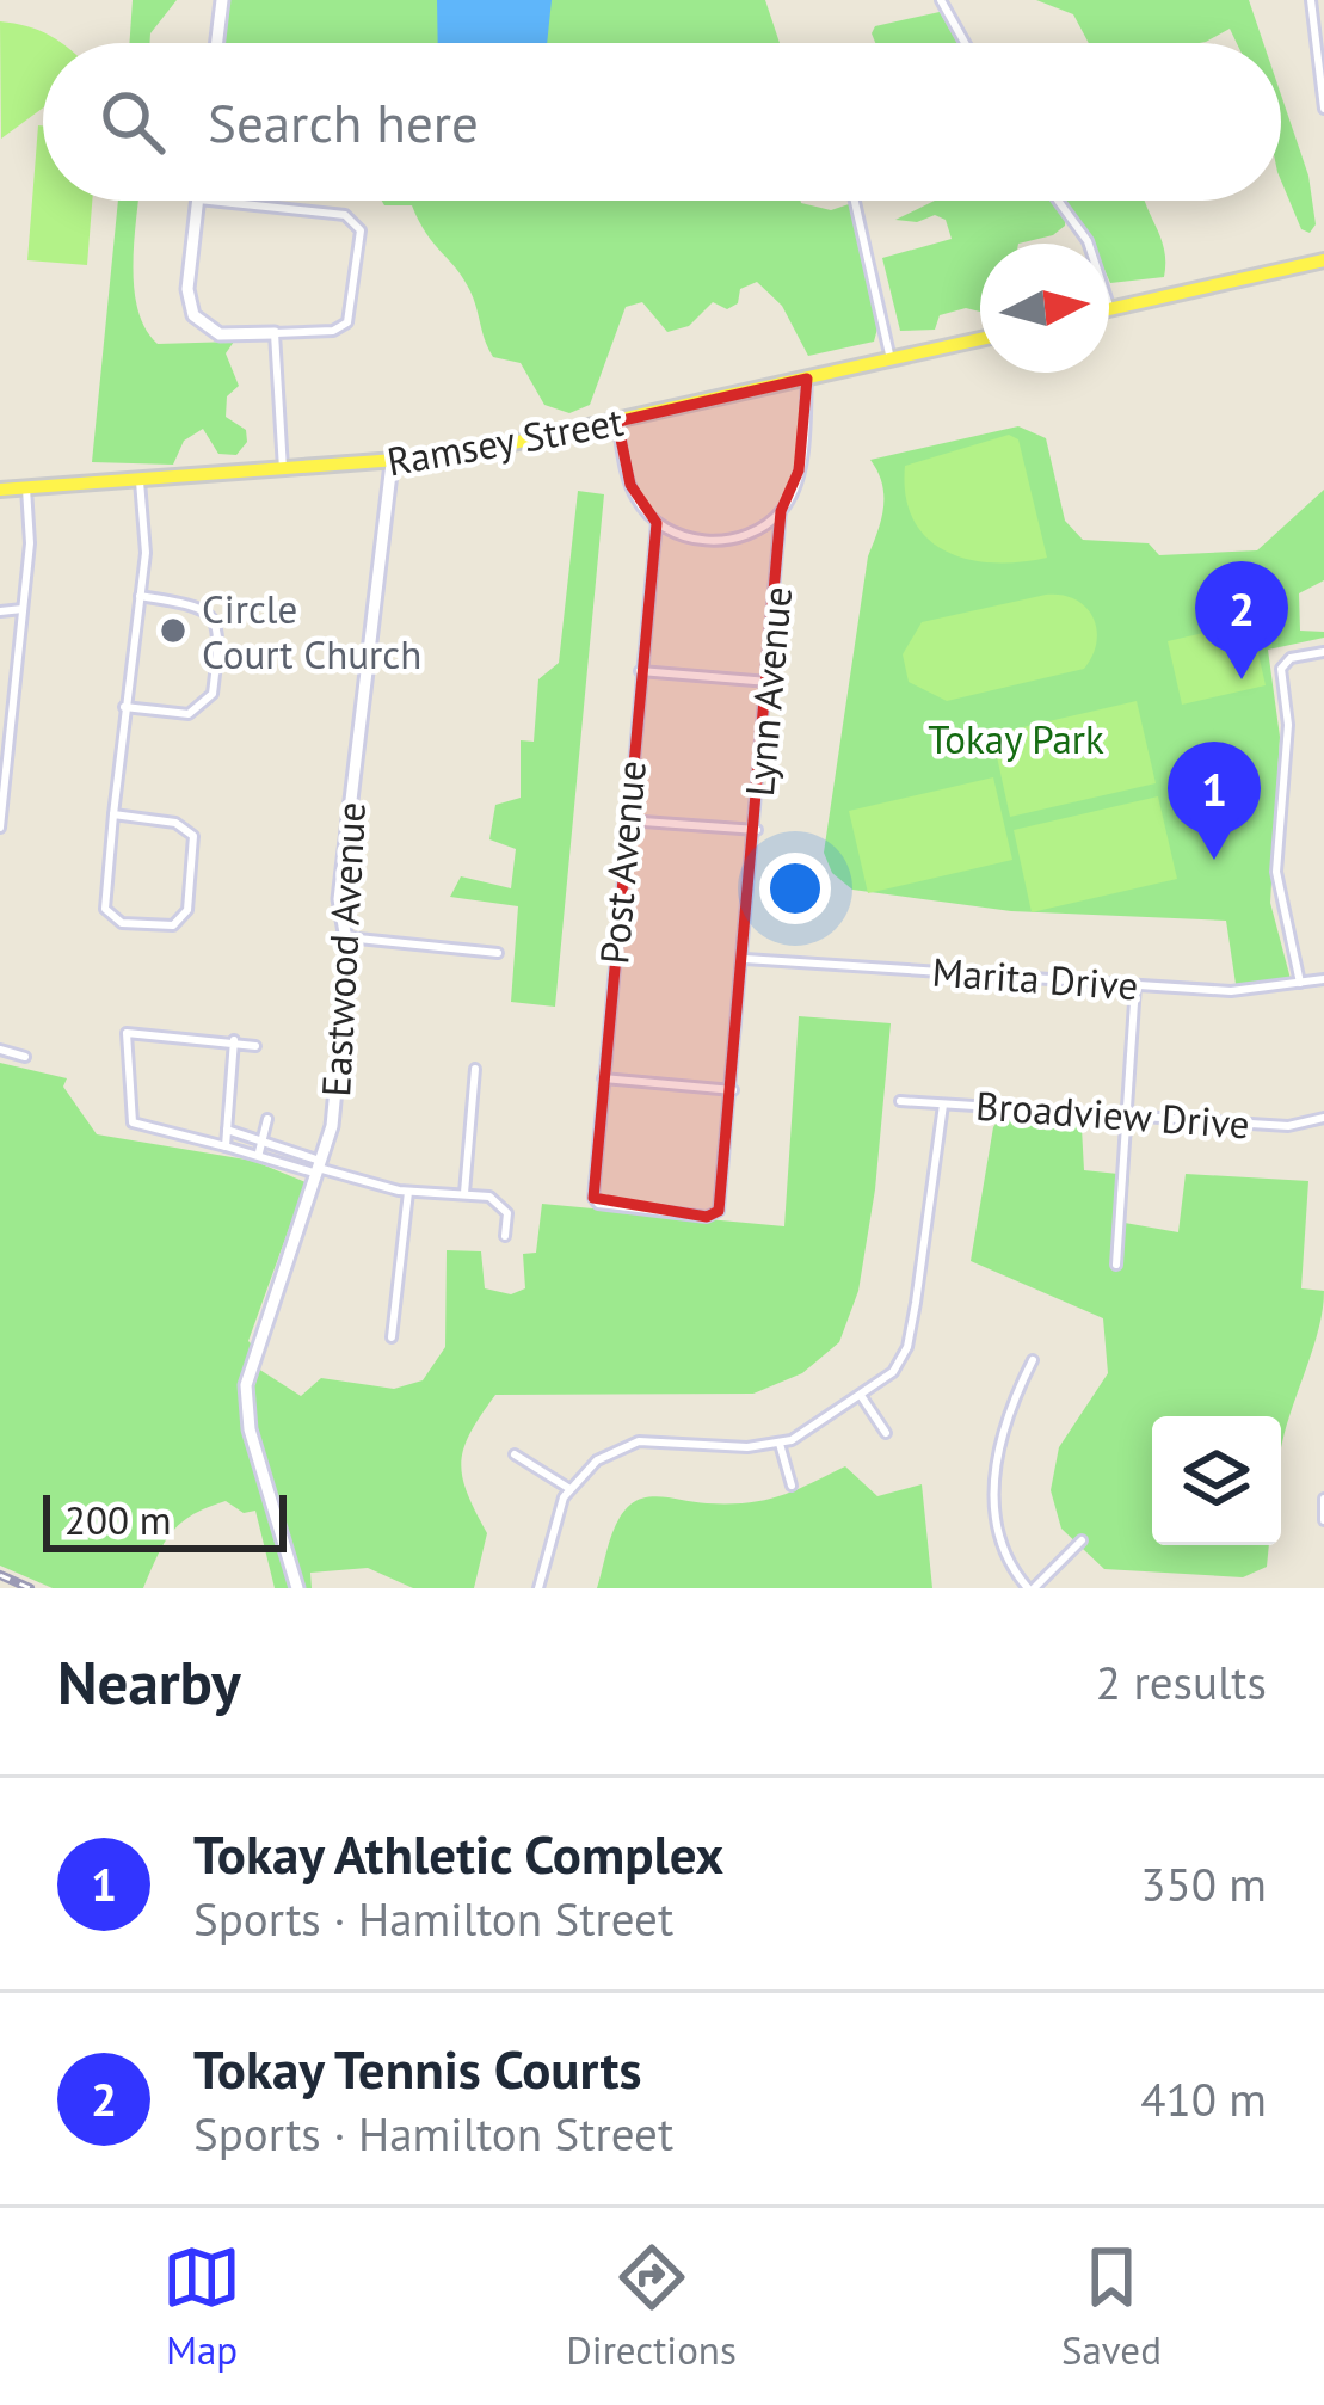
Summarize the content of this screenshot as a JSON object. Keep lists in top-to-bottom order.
{
  "streets": {
    "main road": ["Ramsey Street"],
    "street": [
      "Lynn Avenue",
      "Post Avenue",
      "Eastwood Avenue",
      "Marita Drive",
      "Broadview Drive"
    ]
  },
  "crossings": [
    ["Ramsey Street", "Lynn Avenue"],
    ["Ramsey Street", "Eastwood Avenue"],
    ["Lynn Avenue", "Post Avenue"],
    ["Lynn Avenue", "Marita Drive"]
  ],
  "parks": ["Tokay Park"],
  "places": ["Circle Court Church"],
  "scale_bar": "200 m",
  "north": "right",
  "page": {
    "search": "Search here",
    "pins": ["2", "1"],
    "scale": "200 m",
    "heading": ["Nearby", "2 results"],
    "list": [
      {
        "mark": "1",
        "name": "Tokay Athletic Complex",
        "note": "Sports · Hamilton Street",
        "value": "350 m"
      },
      {
        "mark": "2",
        "name": "Tokay Tennis Courts",
        "note": "Sports · Hamilton Street",
        "value": "410 m"
      }
    ],
    "nav": ["Map", "Directions", "Saved"]
  }
}
